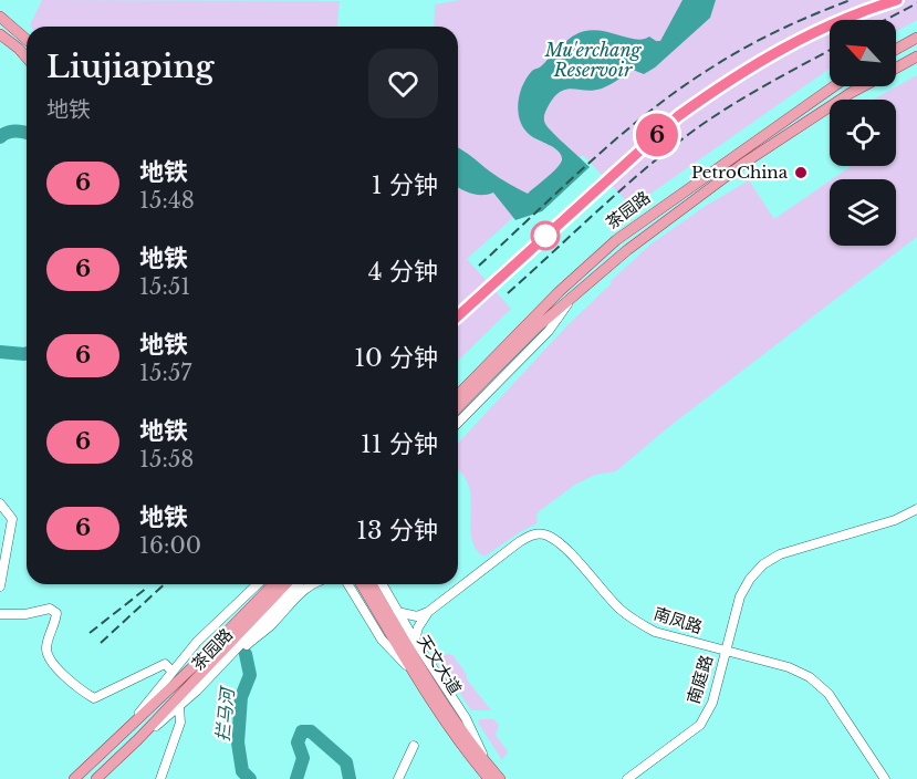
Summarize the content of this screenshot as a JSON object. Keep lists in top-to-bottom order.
{
  "streets": {
    "main road": ["茶园路", "天文大道"],
    "street": ["南凤路", "南庭路"]
  },
  "crossings": [
    ["南凤路", "南庭路"]
  ],
  "water": ["Mu'erchang Reservoir", "拦马河"],
  "places": ["PetroChina"],
  "lines": ["metro line 6"],
  "north": "top left",
  "page": {
    "on_map": "6",
    "heading": ["Liujiaping", "地铁"],
    "list": [
      {
        "mark": "6",
        "name": "地铁",
        "note": "15:48",
        "value": "1 分钟"
      },
      {
        "mark": "6",
        "name": "地铁",
        "note": "15:51",
        "value": "4 分钟"
      },
      {
        "mark": "6",
        "name": "地铁",
        "note": "15:57",
        "value": "10 分钟"
      },
      {
        "mark": "6",
        "name": "地铁",
        "note": "15:58",
        "value": "11 分钟"
      },
      {
        "mark": "6",
        "name": "地铁",
        "note": "16:00",
        "value": "13 分钟"
      }
    ]
  }
}
